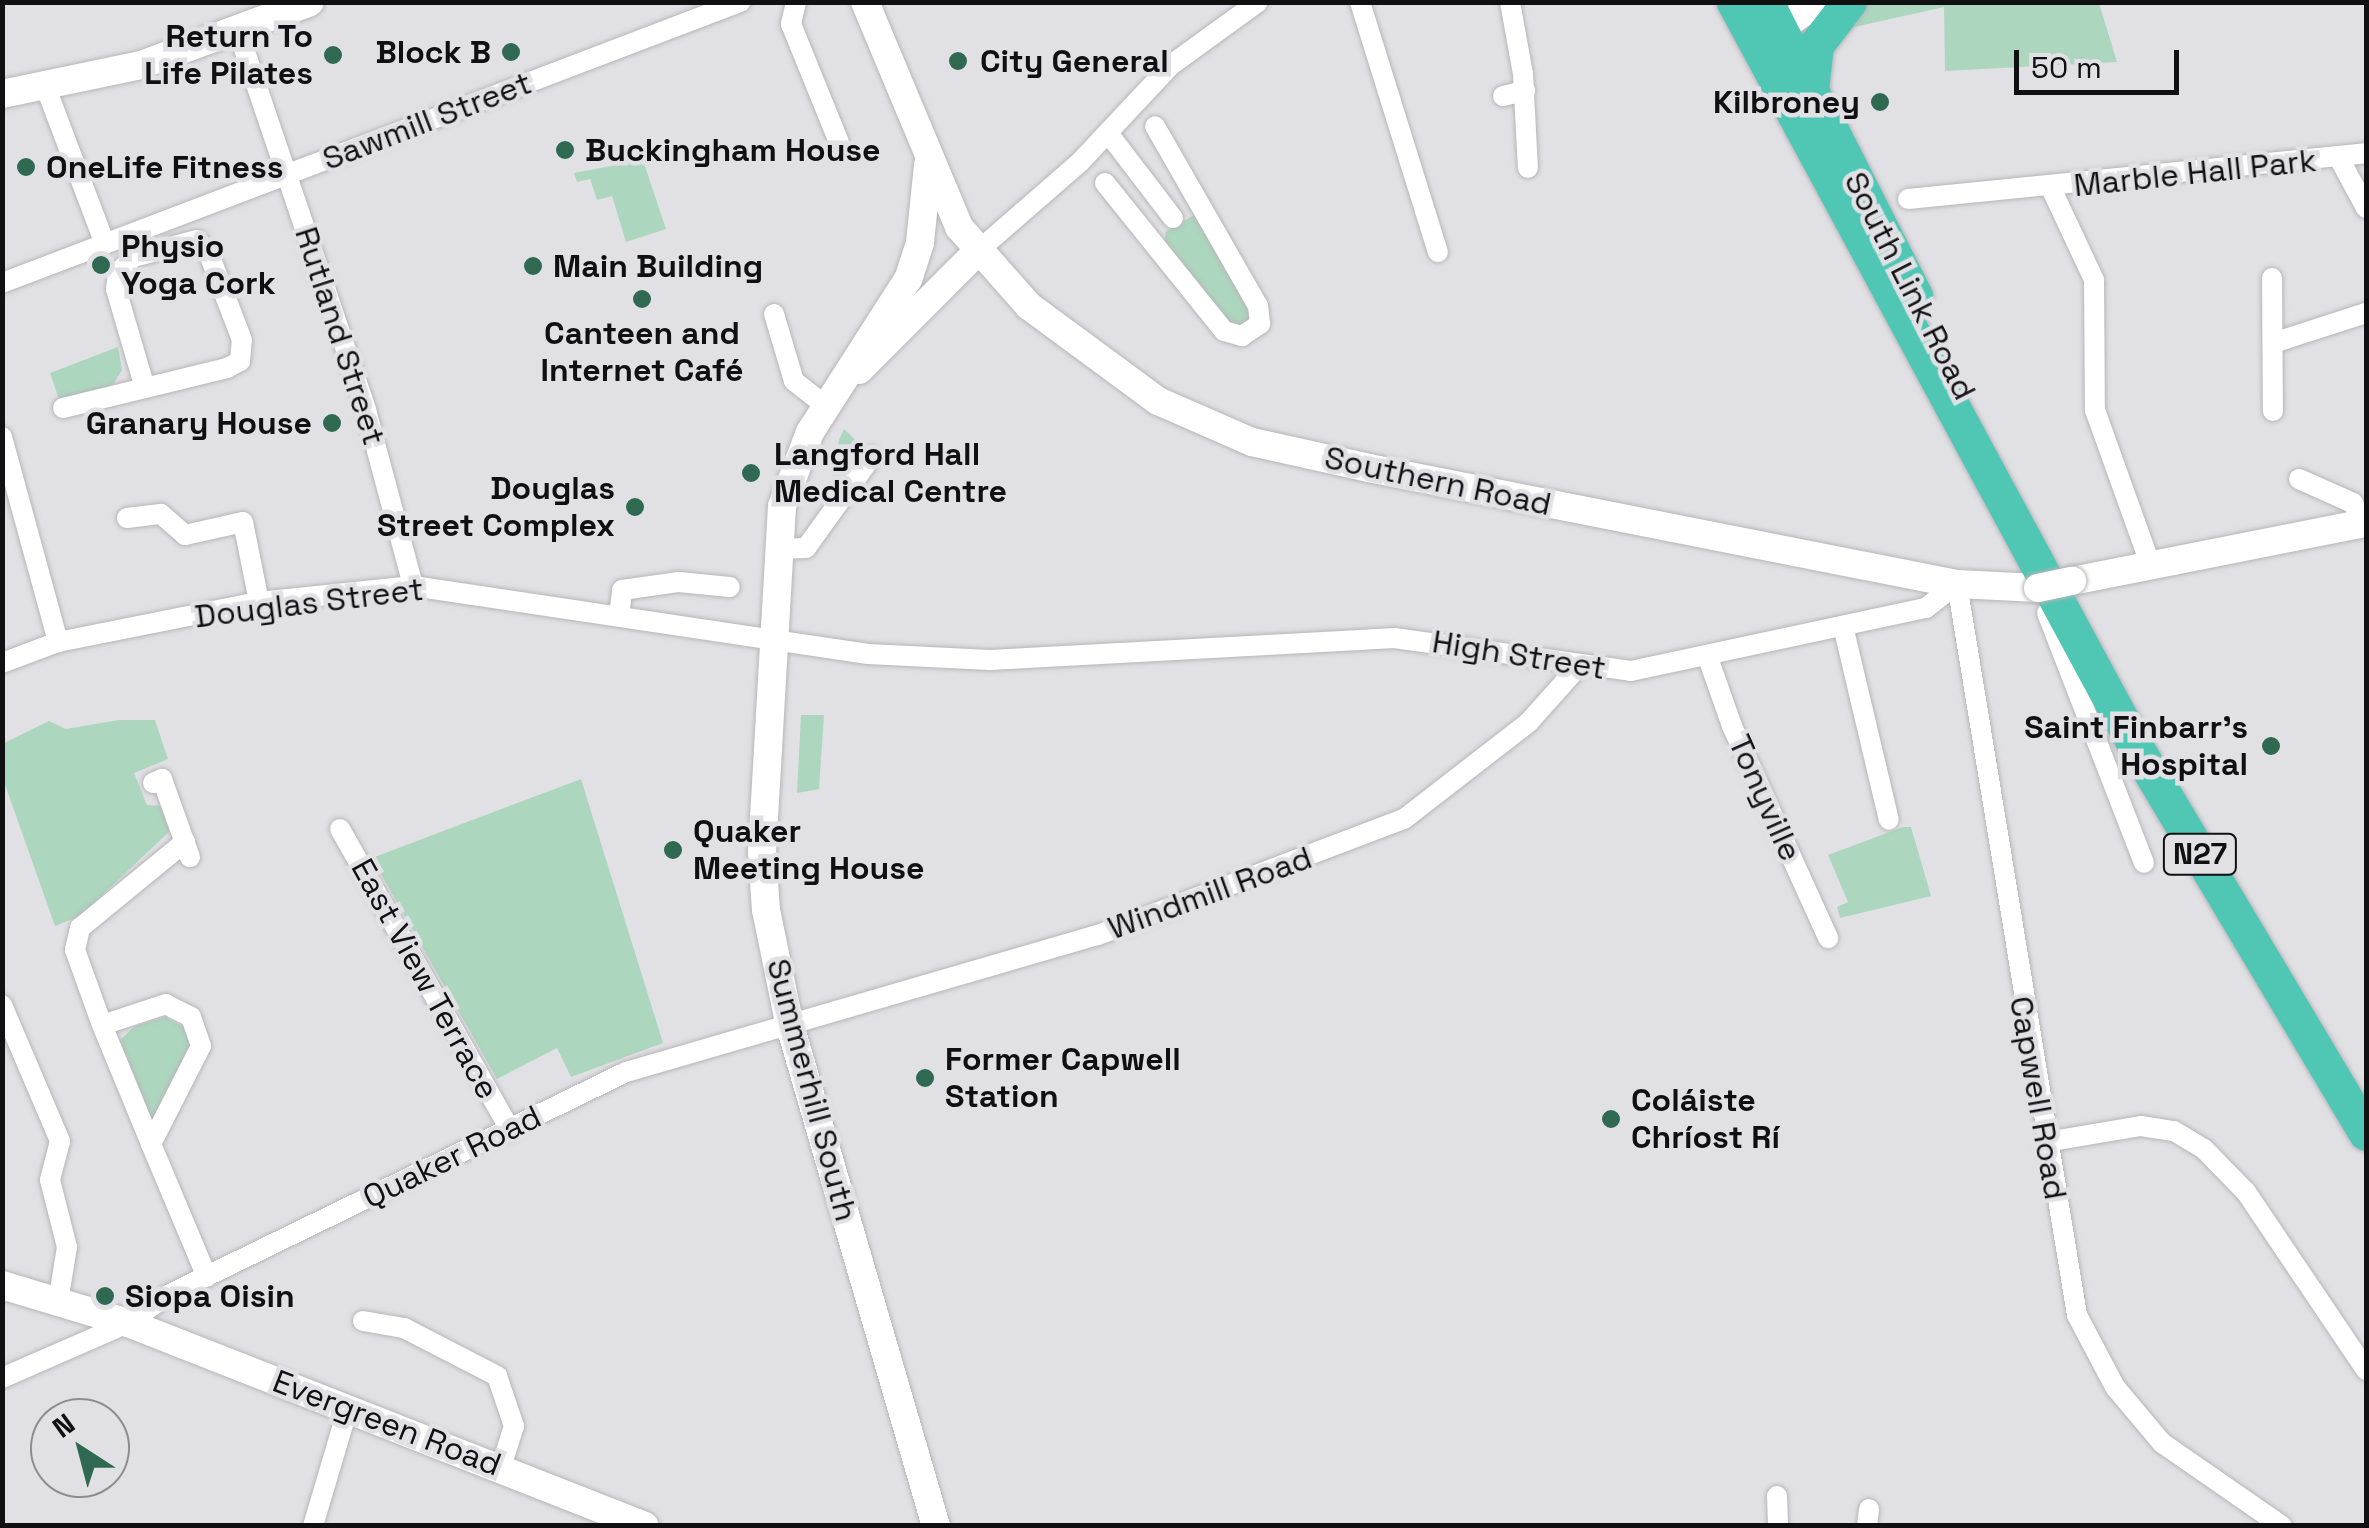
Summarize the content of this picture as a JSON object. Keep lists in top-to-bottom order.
{
  "streets": {
    "highway": ["South Link Road", "N27"],
    "main road": ["Southern Road", "Summerhill South", "Evergreen Road"],
    "street": [
      "Sawmill Street",
      "Marble Hall Park",
      "Rutland Street",
      "Douglas Street",
      "High Street",
      "Tonyville",
      "Windmill Road",
      "East View Terrace",
      "Capwell Road",
      "Quaker Road"
    ]
  },
  "crossings": [
    ["Sawmill Street", "Rutland Street"],
    ["South Link Road", "N27"],
    ["Rutland Street", "Douglas Street"],
    ["Southern Road", "High Street"],
    ["Southern Road", "Capwell Road"],
    ["Douglas Street", "High Street"],
    ["Douglas Street", "Summerhill South"],
    ["High Street", "Tonyville"],
    ["High Street", "Windmill Road"],
    ["High Street", "Summerhill South"],
    ["High Street", "Capwell Road"],
    ["Windmill Road", "Summerhill South"],
    ["Windmill Road", "Quaker Road"],
    ["East View Terrace", "Quaker Road"],
    ["Summerhill South", "Quaker Road"],
    ["Quaker Road", "Evergreen Road"]
  ],
  "places": [
    "Block B",
    "Return To Life Pilates",
    "City General",
    "Kilbroney",
    "Buckingham House",
    "OneLife Fitness",
    "Physio Yoga Cork",
    "Main Building",
    "Canteen and Internet Café",
    "Granary House",
    "Langford Hall Medical Centre",
    "Douglas Street Complex",
    "Saint Finbarr's Hospital",
    "Quaker Meeting House",
    "Former Capwell Station",
    "Coláiste Chríost Rí",
    "Siopa Oisin"
  ],
  "scale_bar": "50 m",
  "north": "top left"
}
